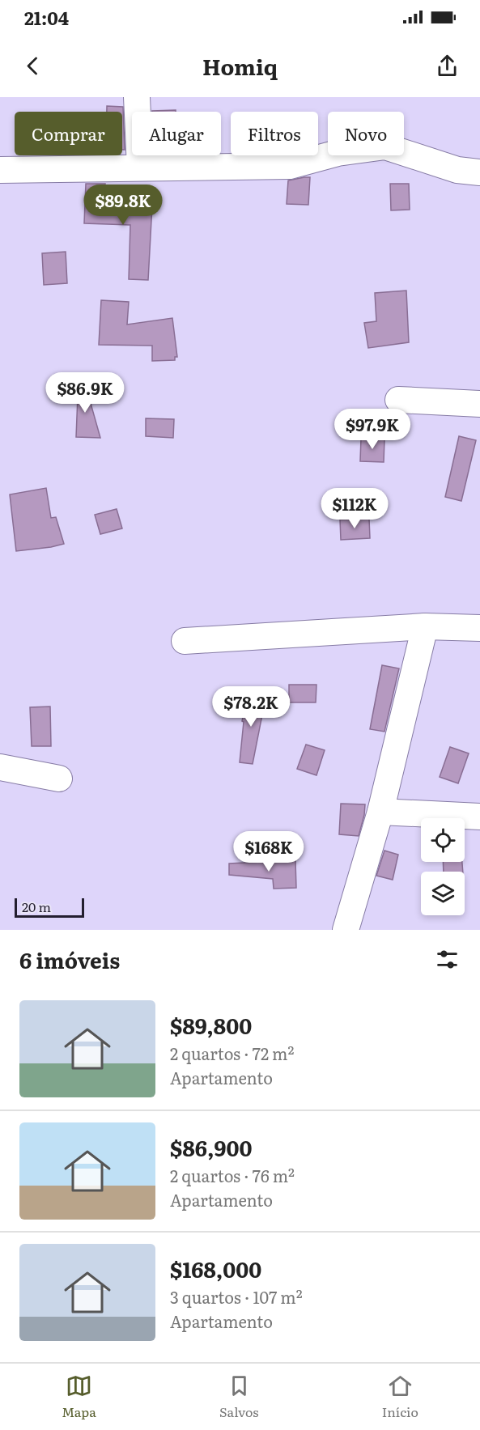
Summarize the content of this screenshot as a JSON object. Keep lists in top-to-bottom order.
{
  "scale_bar": "20 m",
  "page": {
    "status": "21:04",
    "header": "Homiq",
    "chip": [
      "Comprar",
      "Alugar",
      "Filtros",
      "Novo"
    ],
    "price": [
      "$89.8K",
      "$86.9K",
      "$97.9K",
      "$112K",
      "$78.2K",
      "$168K"
    ],
    "scale": "20 m",
    "heading": "6 imóveis",
    "list": [
      {
        "name": "$89,800",
        "note": "2 quartos · 72 m² · Apartamento"
      },
      {
        "name": "$86,900",
        "note": "2 quartos · 76 m² · Apartamento"
      },
      {
        "name": "$168,000",
        "note": "3 quartos · 107 m² · Apartamento"
      }
    ],
    "tabs": ["Mapa", "Salvos", "Início"]
  }
}
